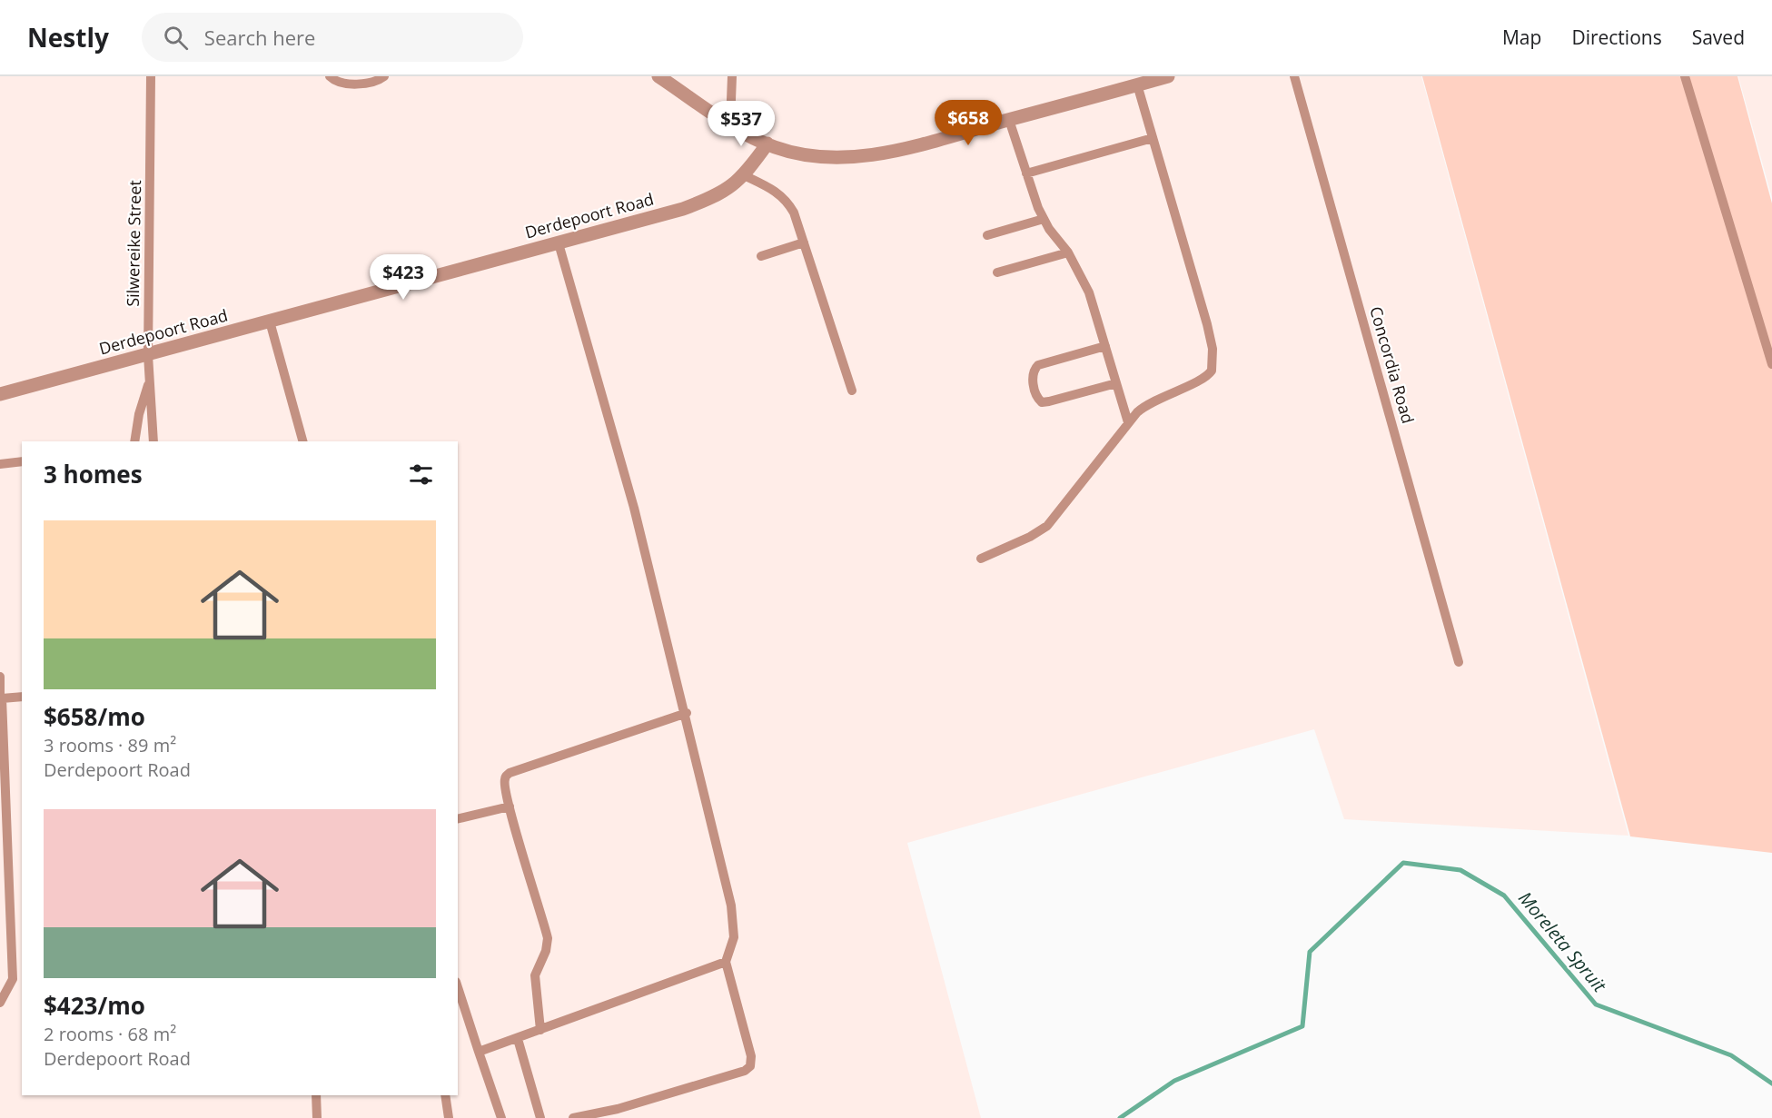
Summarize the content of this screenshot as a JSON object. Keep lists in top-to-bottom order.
{
  "streets": {
    "street": ["Derdepoort Road"],
    "lane": ["Silwereike Street", "Concordia Road"]
  },
  "crossings": [
    ["Derdepoort Road", "Silwereike Street"]
  ],
  "water": ["Moreleta Spruit"],
  "page": {
    "header": "Nestly",
    "search": "Search here",
    "nav": ["Map", "Directions", "Saved"],
    "price": ["$658", "$537", "$423"],
    "heading": "3 homes",
    "list": [
      {
        "name": "$658/mo",
        "note": "3 rooms · 89 m² · Derdepoort Road"
      },
      {
        "name": "$423/mo",
        "note": "2 rooms · 68 m² · Derdepoort Road"
      }
    ]
  }
}
